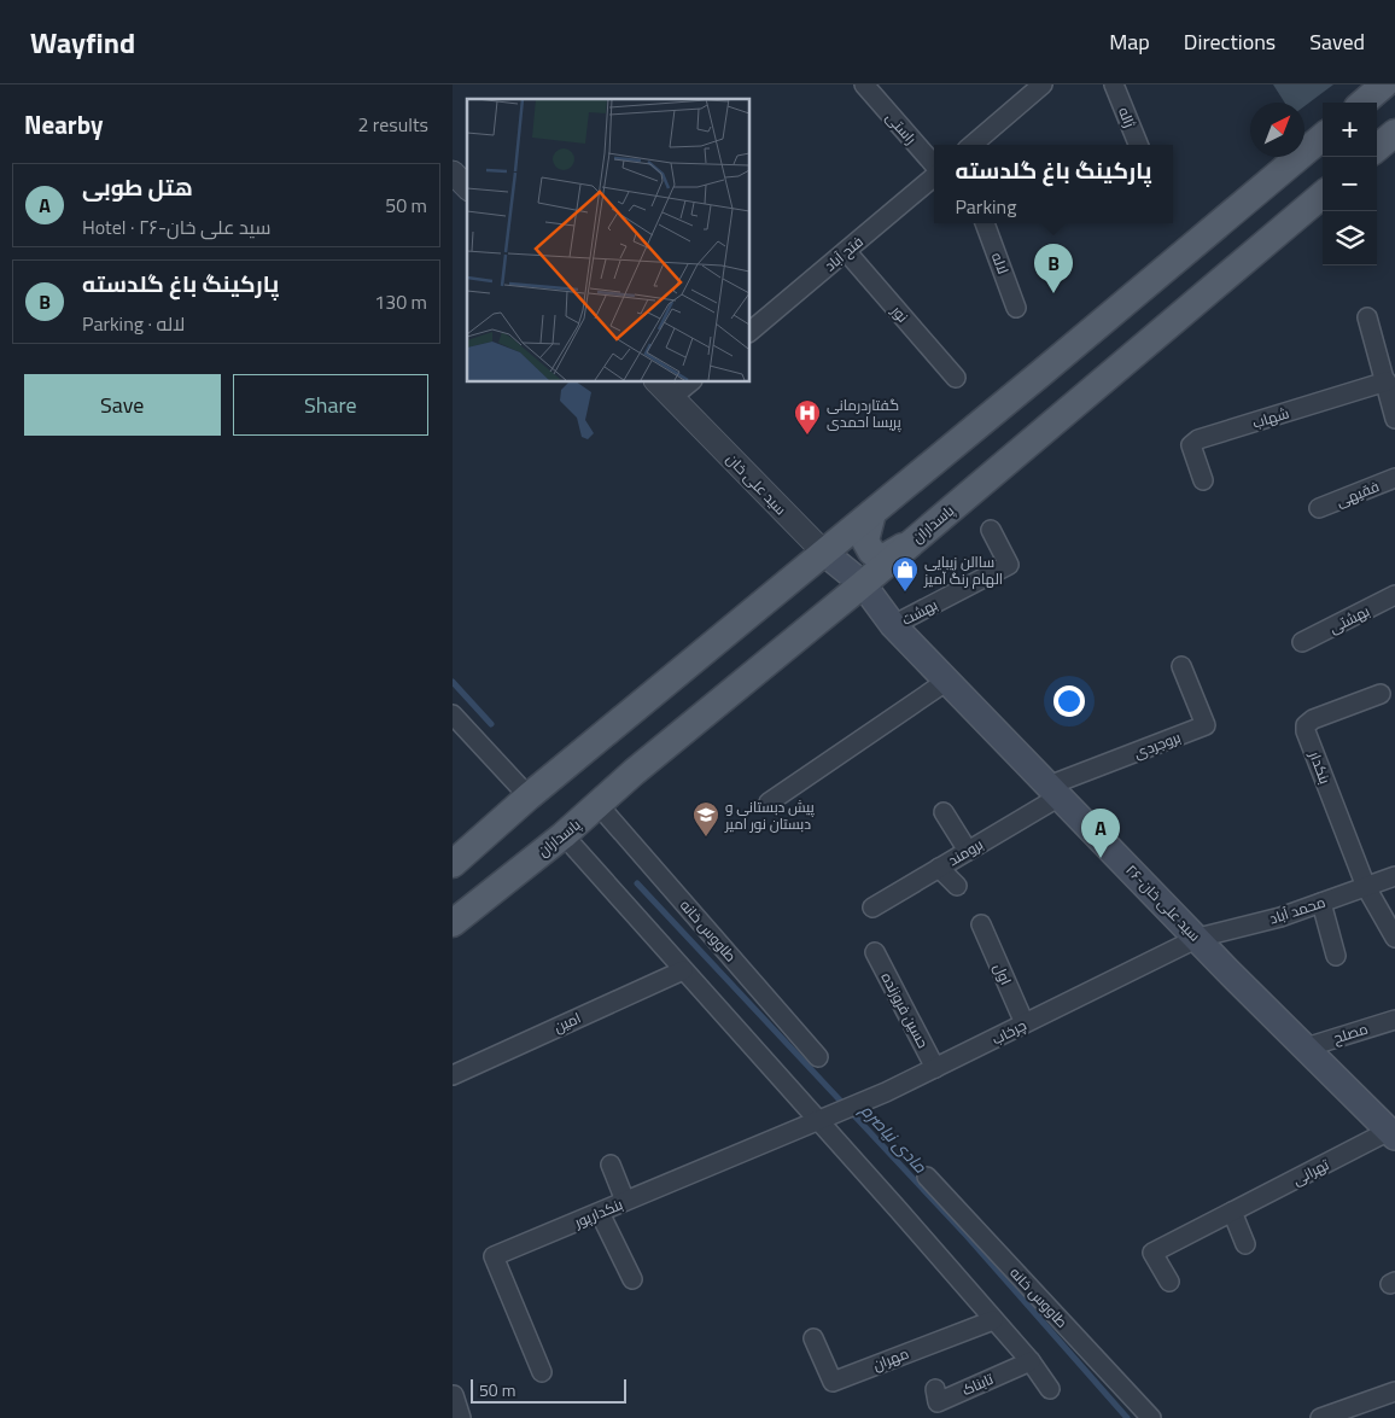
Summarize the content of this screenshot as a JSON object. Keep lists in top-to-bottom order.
{
  "streets": {
    "main road": ["سید علی خان", "پاسداران", "۲۶-سید علی خان"],
    "street": [
      "ژاله",
      "راستی",
      "فتح آباد",
      "لاله",
      "نور",
      "شهاب",
      "فقیهی",
      "بهشت",
      "بهشتی",
      "بروجردی",
      "بنکدار",
      "برومند",
      "محمد آباد",
      "طاووس خانه",
      "اول",
      "حسین فروزنده",
      "امین",
      "چرخاب",
      "مصلح",
      "تهرانی",
      "بنکدارپور",
      "مهران",
      "تابناک"
    ]
  },
  "crossings": [
    ["فتح آباد", "نور"],
    ["سید علی خان", "پاسداران"],
    ["سید علی خان", "۲۶-سید علی خان"],
    ["پاسداران", "۲۶-سید علی خان"],
    ["پاسداران", "طاووس خانه"],
    ["بهشت", "۲۶-سید علی خان"],
    ["بروجردی", "برومند"],
    ["بروجردی", "۲۶-سید علی خان"],
    ["بنکدار", "محمد آباد"],
    ["برومند", "۲۶-سید علی خان"],
    ["۲۶-سید علی خان", "محمد آباد"],
    ["۲۶-سید علی خان", "چرخاب"],
    ["۲۶-سید علی خان", "مصلح"],
    ["۲۶-سید علی خان", "تهرانی"],
    ["محمد آباد", "چرخاب"],
    ["اول", "چرخاب"],
    ["حسین فروزنده", "چرخاب"],
    ["چرخاب", "بنکدارپور"]
  ],
  "water": ["مادی نیاصرم"],
  "places": {
    "hospital": ["گفتاردرمانی پریسا احمدی"],
    "shop": ["ساالن زیبایی الهام رنگ آمیز"],
    "school or university": ["پیش دبستانی و دبستان نور امیر"]
  },
  "scale_bar": "50 m",
  "north": "top right",
  "page": {
    "header": "Wayfind",
    "nav": ["Map", "Directions", "Saved"],
    "heading": ["Nearby", "2 results"],
    "map_buttons": ["+", "−"],
    "popup": ["پارکینگ باغ گلدسته", "Parking"],
    "list": [
      {
        "mark": "A",
        "name": "هتل طوبی",
        "note": "Hotel · ۲۶-سید علی خان",
        "value": "50 m"
      },
      {
        "mark": "B",
        "name": "پارکینگ باغ گلدسته",
        "note": "Parking · لاله",
        "value": "130 m"
      }
    ],
    "pins": ["B", "A"],
    "buttons": ["Save", "Share"],
    "scale": "50 m"
  }
}
